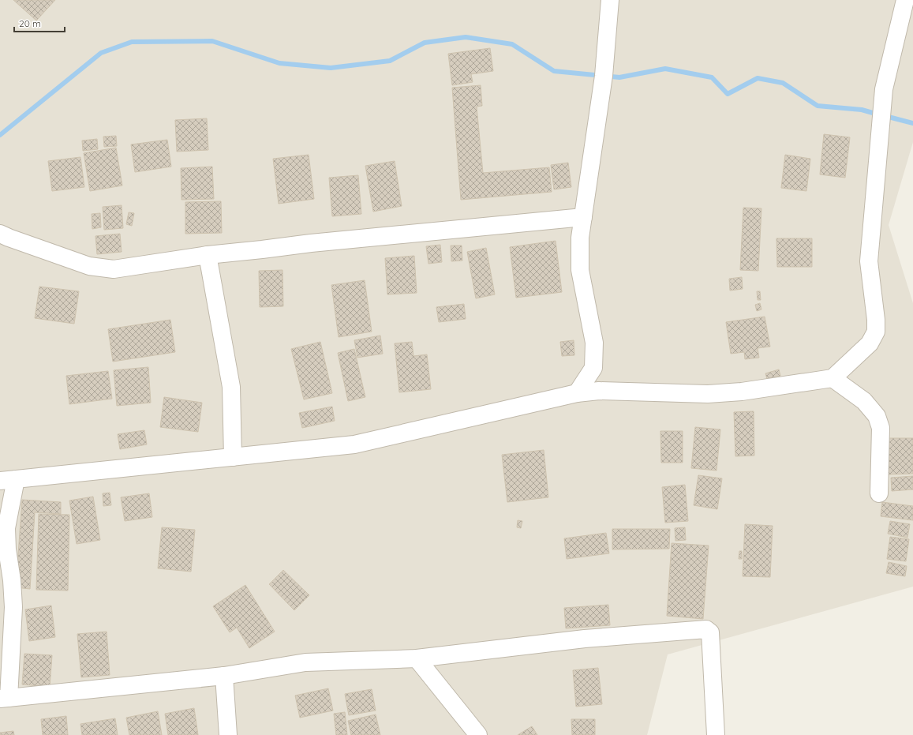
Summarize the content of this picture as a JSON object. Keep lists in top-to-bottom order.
{
  "scale_bar": "20 m"
}
